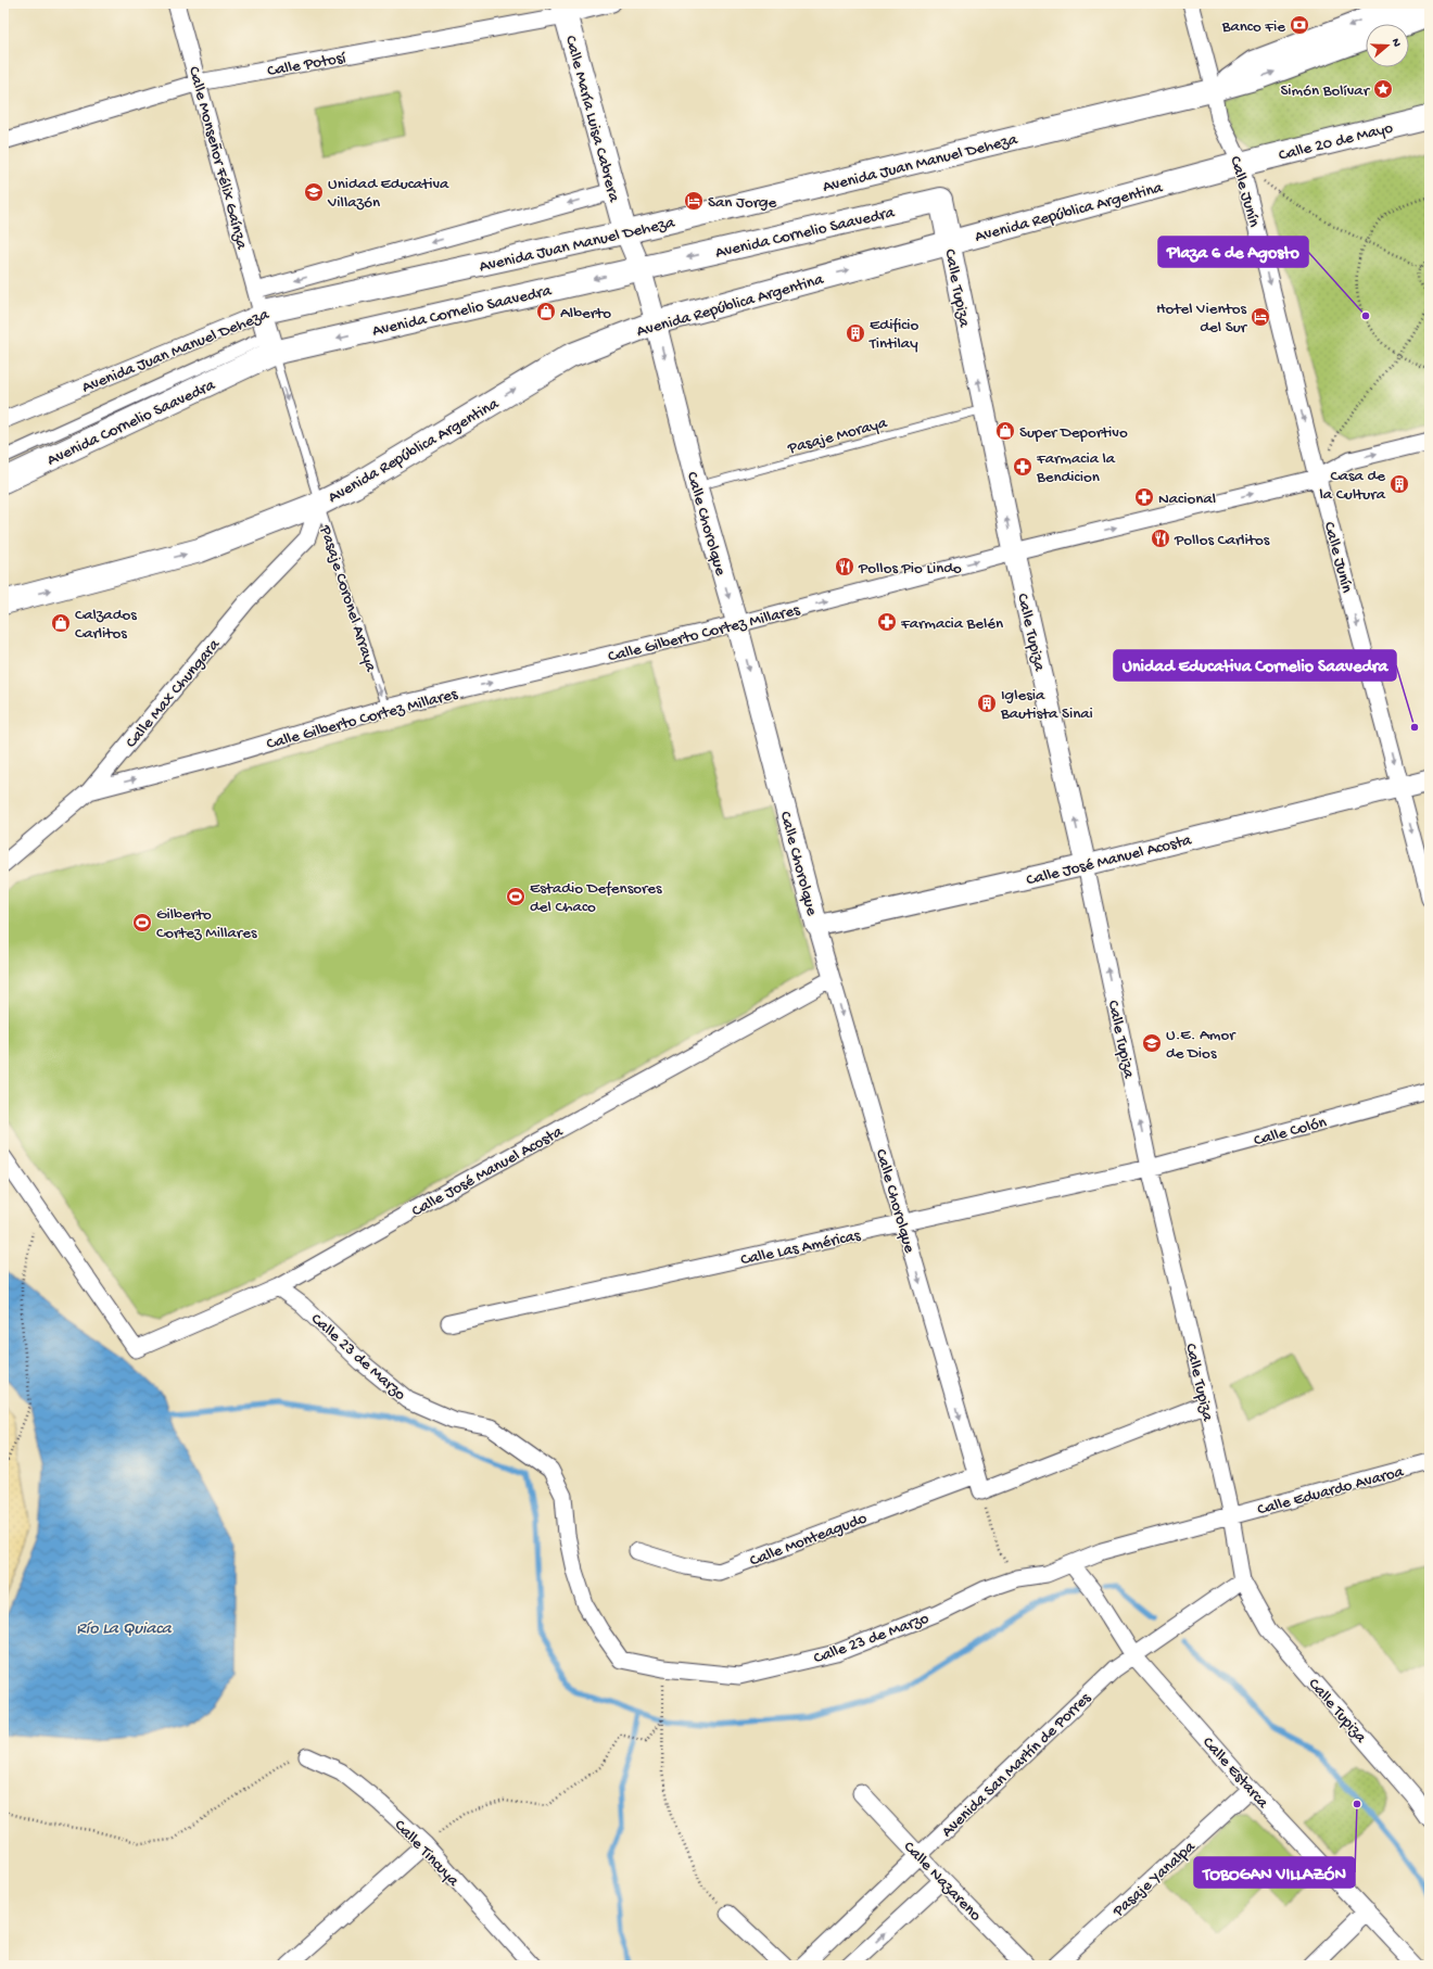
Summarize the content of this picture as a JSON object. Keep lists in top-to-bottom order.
{
  "streets": {
    "highway": [
      "Calle 20 de Mayo",
      "Avenida República Argentina",
      "Avenida Cornelio Saavedra",
      "Calle Tupiza"
    ],
    "main road": ["Calle María Luisa Cabrera", "Avenida Juan Manuel Deheza", "Pasaje Coronel Arraya"],
    "street": [
      "Calle Potosí",
      "Calle Monseñor Félix Gaínza",
      "Calle Junín",
      "Calle Chorolque",
      "Calle Gilberto Cortez Millares",
      "Calle Max Chungara",
      "Calle José Manuel Acosta",
      "Calle Colón",
      "Calle Las Américas",
      "Calle 23 de Marzo",
      "Calle Eduardo Avaroa",
      "Calle Monteagudo",
      "Avenida San Martín de Porres",
      "Calle Estarca",
      "Calle Tincuya",
      "Pasaje Yanalpa",
      "Calle Nazareno"
    ],
    "lane": ["Pasaje Moraya"]
  },
  "crossings": [
    ["Calle Potosí", "Calle María Luisa Cabrera"],
    ["Calle Potosí", "Calle Monseñor Félix Gaínza"],
    ["Calle María Luisa Cabrera", "Avenida Juan Manuel Deheza"],
    ["Calle María Luisa Cabrera", "Calle Chorolque"],
    ["Calle 20 de Mayo", "Calle Junín"],
    ["Calle 20 de Mayo", "Avenida República Argentina"],
    ["Calle Monseñor Félix Gaínza", "Avenida Juan Manuel Deheza"],
    ["Calle Monseñor Félix Gaínza", "Pasaje Coronel Arraya"],
    ["Avenida Juan Manuel Deheza", "Calle Junín"],
    ["Avenida Juan Manuel Deheza", "Calle Chorolque"],
    ["Avenida Juan Manuel Deheza", "Pasaje Coronel Arraya"],
    ["Calle Junín", "Avenida República Argentina"],
    ["Calle Junín", "Calle Gilberto Cortez Millares"],
    ["Calle Junín", "Calle José Manuel Acosta"],
    ["Avenida República Argentina", "Calle Tupiza"],
    ["Avenida República Argentina", "Calle Chorolque"],
    ["Avenida República Argentina", "Pasaje Coronel Arraya"],
    ["Avenida República Argentina", "Calle Max Chungara"],
    ["Avenida Cornelio Saavedra", "Calle Tupiza"],
    ["Avenida Cornelio Saavedra", "Calle Chorolque"],
    ["Avenida Cornelio Saavedra", "Pasaje Coronel Arraya"],
    ["Calle Tupiza", "Pasaje Moraya"],
    ["Calle Tupiza", "Calle Gilberto Cortez Millares"],
    ["Calle Tupiza", "Calle José Manuel Acosta"],
    ["Calle Tupiza", "Calle Colón"],
    ["Calle Tupiza", "Calle Las Américas"],
    ["Calle Tupiza", "Calle 23 de Marzo"],
    ["Calle Tupiza", "Calle Eduardo Avaroa"],
    ["Calle Tupiza", "Avenida San Martín de Porres"],
    ["Pasaje Moraya", "Calle Chorolque"],
    ["Calle Chorolque", "Calle Gilberto Cortez Millares"],
    ["Calle Chorolque", "Calle José Manuel Acosta"],
    ["Calle Chorolque", "Calle Las Américas"],
    ["Calle Chorolque", "Calle Monteagudo"],
    ["Pasaje Coronel Arraya", "Calle Gilberto Cortez Millares"],
    ["Pasaje Coronel Arraya", "Calle Max Chungara"],
    ["Calle Gilberto Cortez Millares", "Calle Max Chungara"],
    ["Calle José Manuel Acosta", "Calle 23 de Marzo"],
    ["Calle Colón", "Calle Las Américas"],
    ["Calle 23 de Marzo", "Calle Eduardo Avaroa"],
    ["Calle 23 de Marzo", "Calle Estarca"],
    ["Avenida San Martín de Porres", "Calle Estarca"],
    ["Avenida San Martín de Porres", "Calle Nazareno"],
    ["Calle Estarca", "Pasaje Yanalpa"]
  ],
  "one_way": [
    "Calle Junín",
    "Avenida República Argentina",
    "Avenida Cornelio Saavedra",
    "Calle Tupiza",
    "Calle Chorolque",
    "Pasaje Coronel Arraya",
    "Calle Gilberto Cortez Millares"
  ],
  "water": ["Río La Quiaca"],
  "places": {
    "bank": ["Banco Fie"],
    "place": ["Simón Bolívar"],
    "school or university": ["Unidad Educativa Villazón", "U.E. Amor de Dios"],
    "hotel": ["San Jorge", "Hotel Vientos del Sur"],
    "shop": ["Alberto", "Super Deportivo", "Calzados Carlitos"],
    "other": ["Plaza 6 de Agosto", "Unidad Educativa Cornelio Saavedra", "TOBOGAN VILLAZÓN"],
    "building": ["Edificio Tintilay", "Casa de la Cultura", "Iglesia Bautista Sinai"],
    "pharmacy": ["Farmacia la Bendicion", "Nacional", "Farmacia Belén"],
    "restaurant": ["Pollos Carlitos", "Pollos Pio Lindo"],
    "sports": ["Estadio Defensores del Chaco", "Gilberto Cortez Millares"]
  },
  "north": "right"
}
